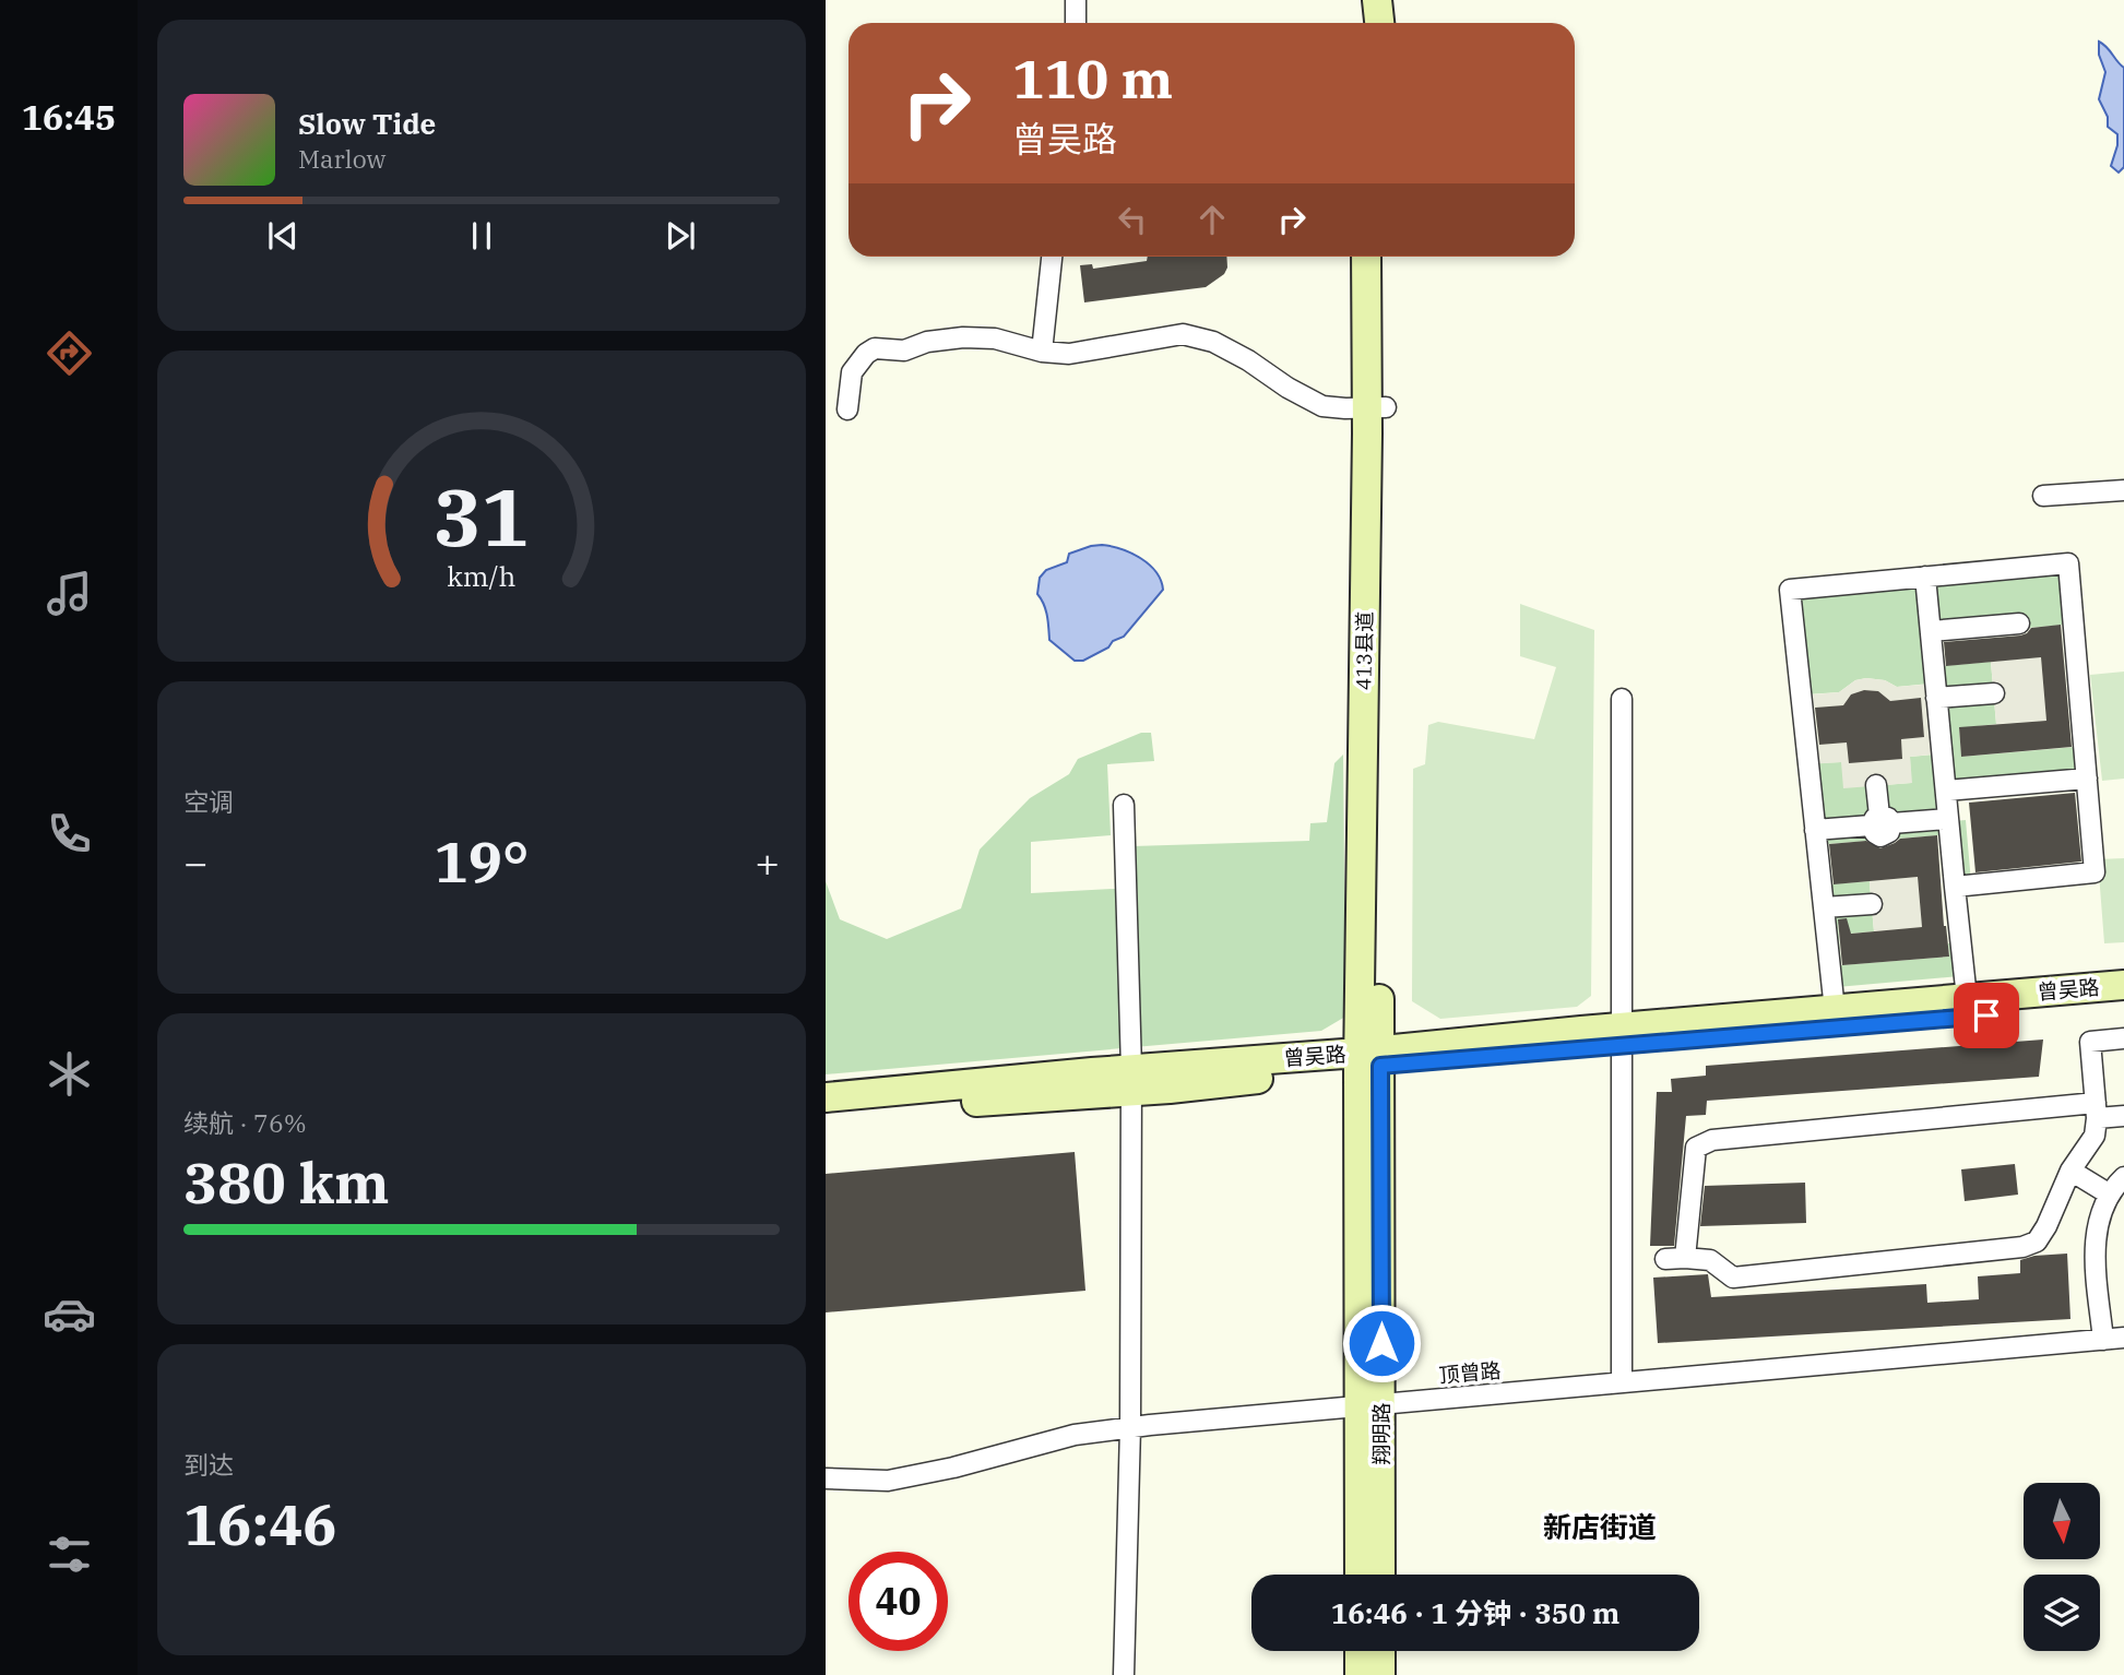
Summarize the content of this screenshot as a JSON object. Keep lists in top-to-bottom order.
{
  "streets": {
    "street": [
      "413县道",
      "曾吴路",
      "顶曾路",
      "翔明路"
    ]
  },
  "crossings": [
    ["413县道", "曾吴路"],
    ["413县道", "翔明路"],
    ["曾吴路", "翔明路"],
    ["顶曾路", "翔明路"]
  ],
  "districts": ["新店街道"],
  "north": "bottom",
  "page": {
    "tabs": "16:45",
    "turn": ["110 m", "曾吴路"],
    "song": ["Slow Tide", "Marlow"],
    "tile": [
      "空调",
      ["续航 · 76%", "380 km"],
      ["到达", "16:46"]
    ],
    "heat": ["−", "19°", "+"],
    "limit": "40",
    "trip": "16:46 · 1 分钟 · 350 m",
    "gauge": ["31", "km/h"]
  }
}
